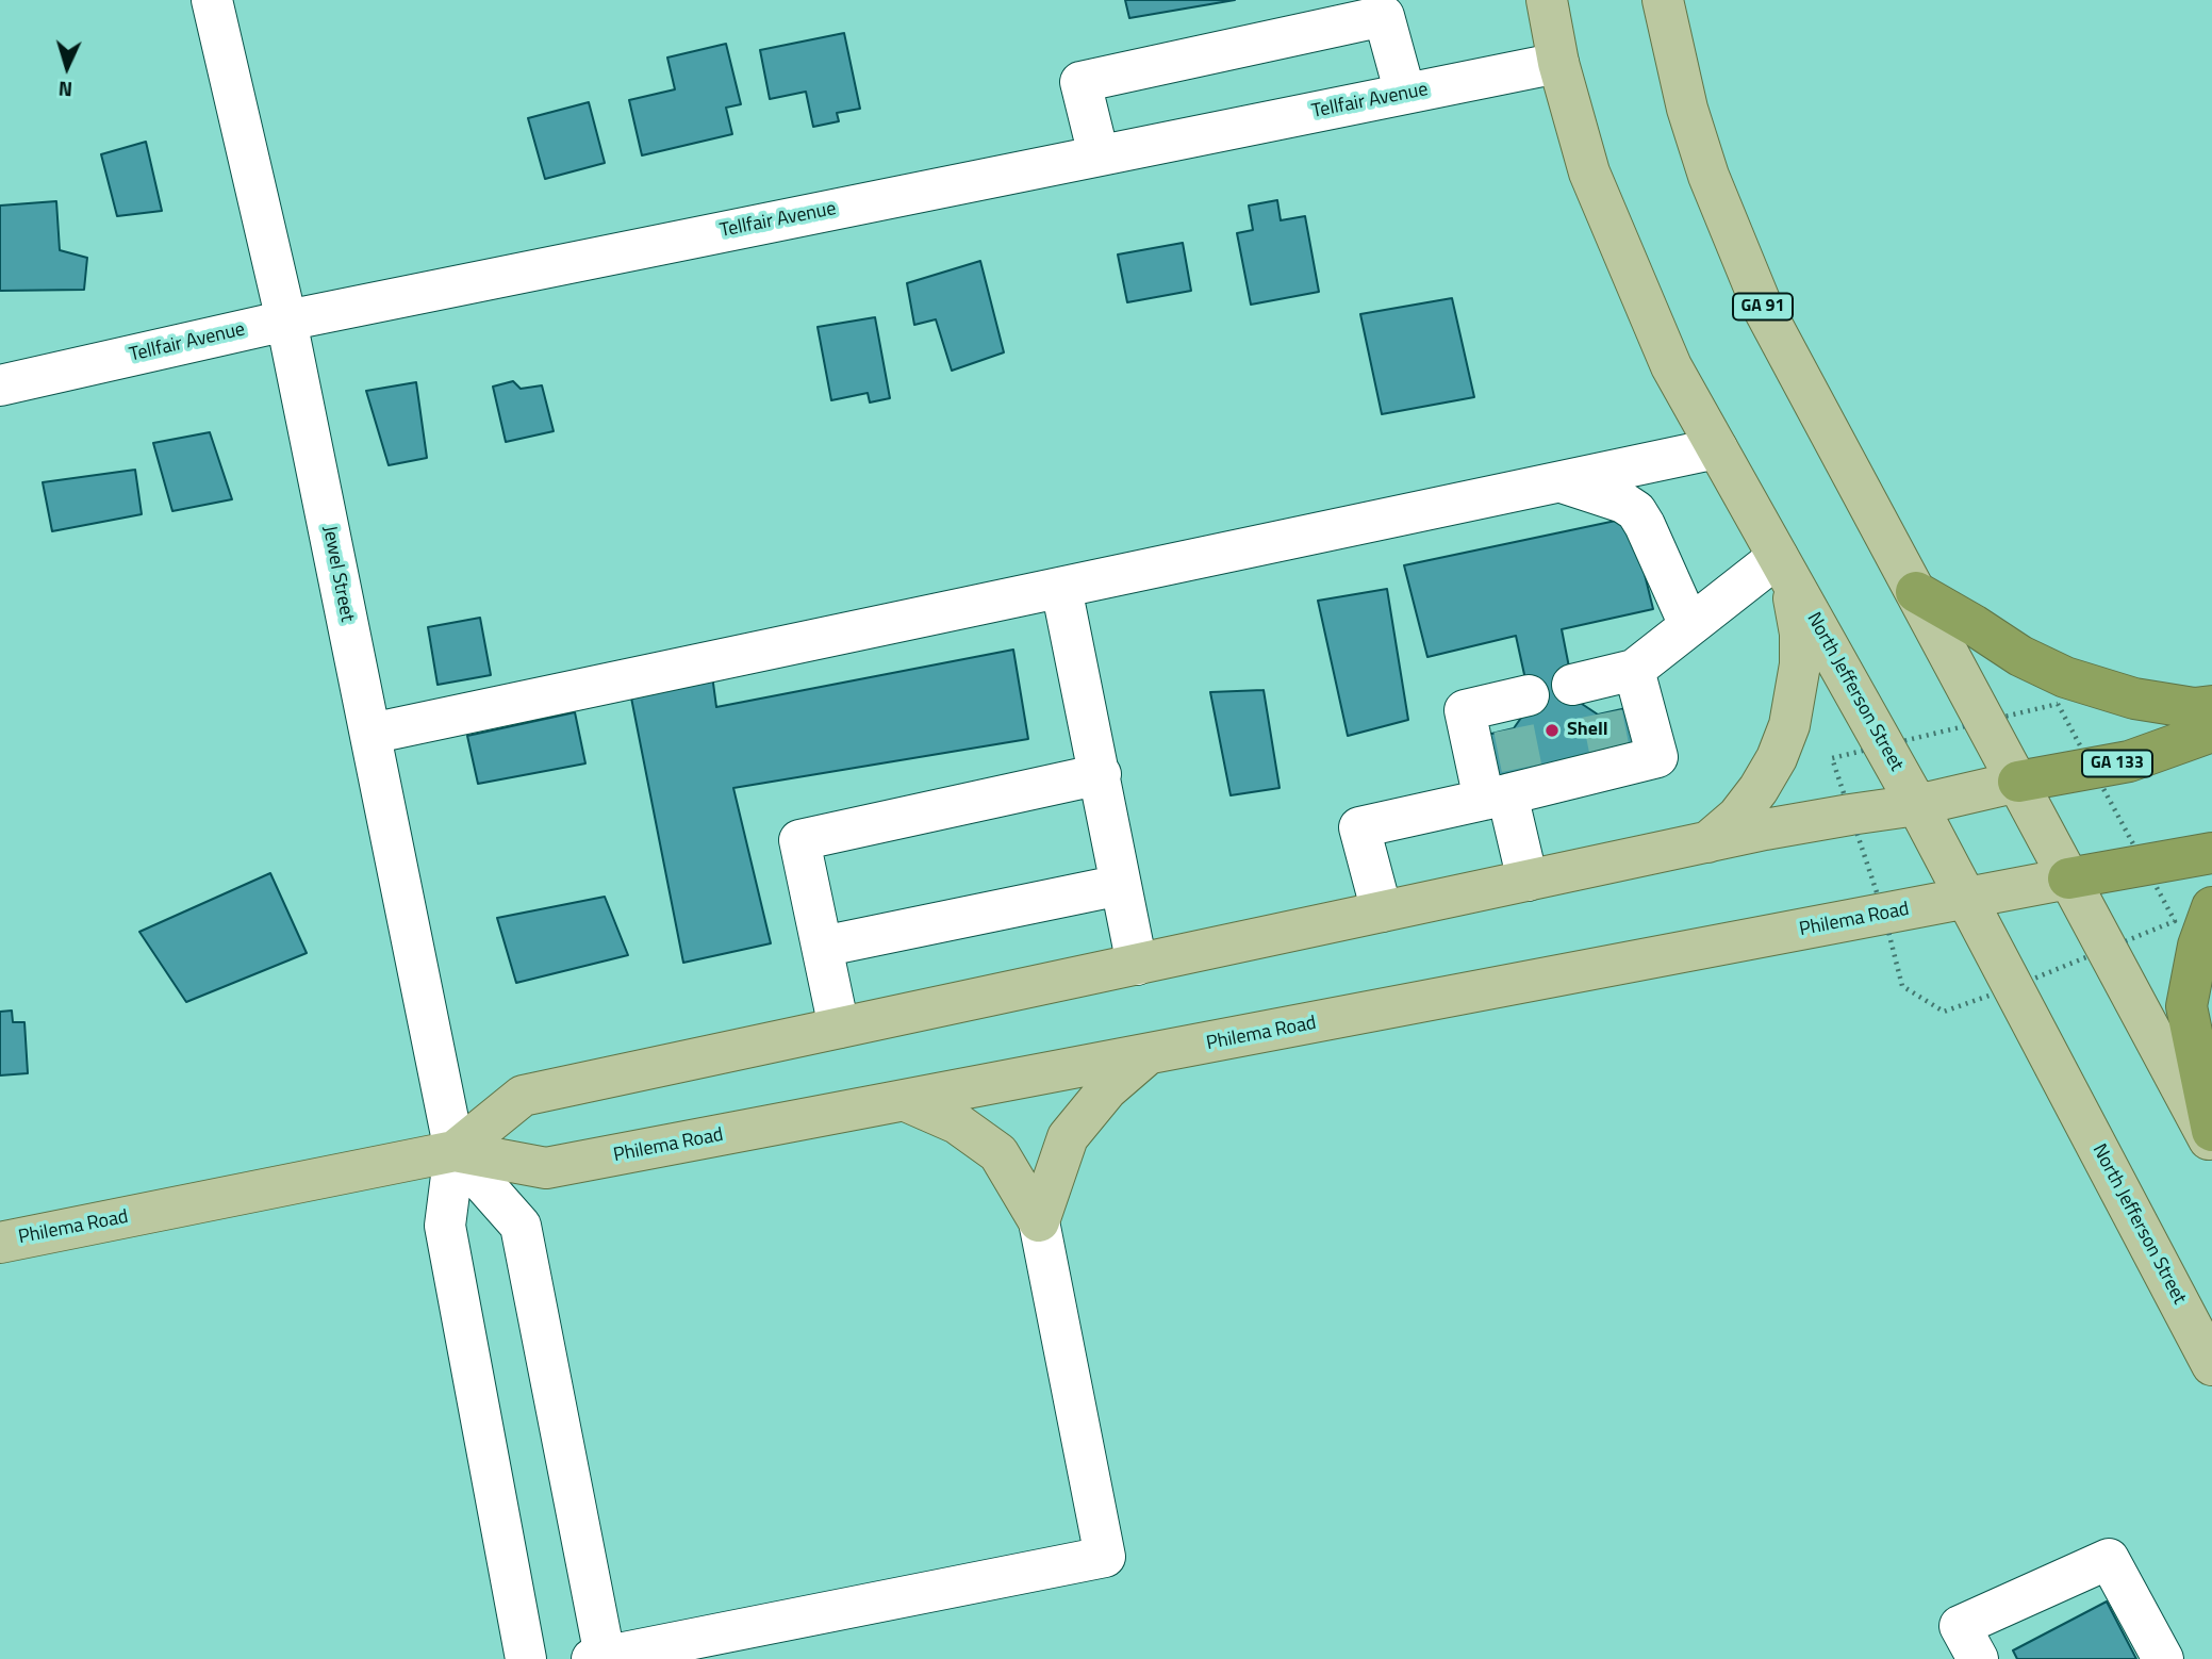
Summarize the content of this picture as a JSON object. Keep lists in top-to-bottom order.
{
  "streets": {
    "highway": ["GA 133"],
    "main road": ["GA 91", "North Jefferson Street", "Philema Road"],
    "street": ["Tellfair Avenue", "Jewel Street"]
  },
  "crossings": [
    ["Tellfair Avenue", "Jewel Street"],
    ["Tellfair Avenue", "North Jefferson Street"],
    ["GA 91", "GA 133"],
    ["GA 91", "Philema Road"],
    ["Jewel Street", "Philema Road"],
    ["North Jefferson Street", "Philema Road"],
    ["GA 133", "Philema Road"]
  ],
  "places": ["Shell"],
  "north": "bottom"
}
